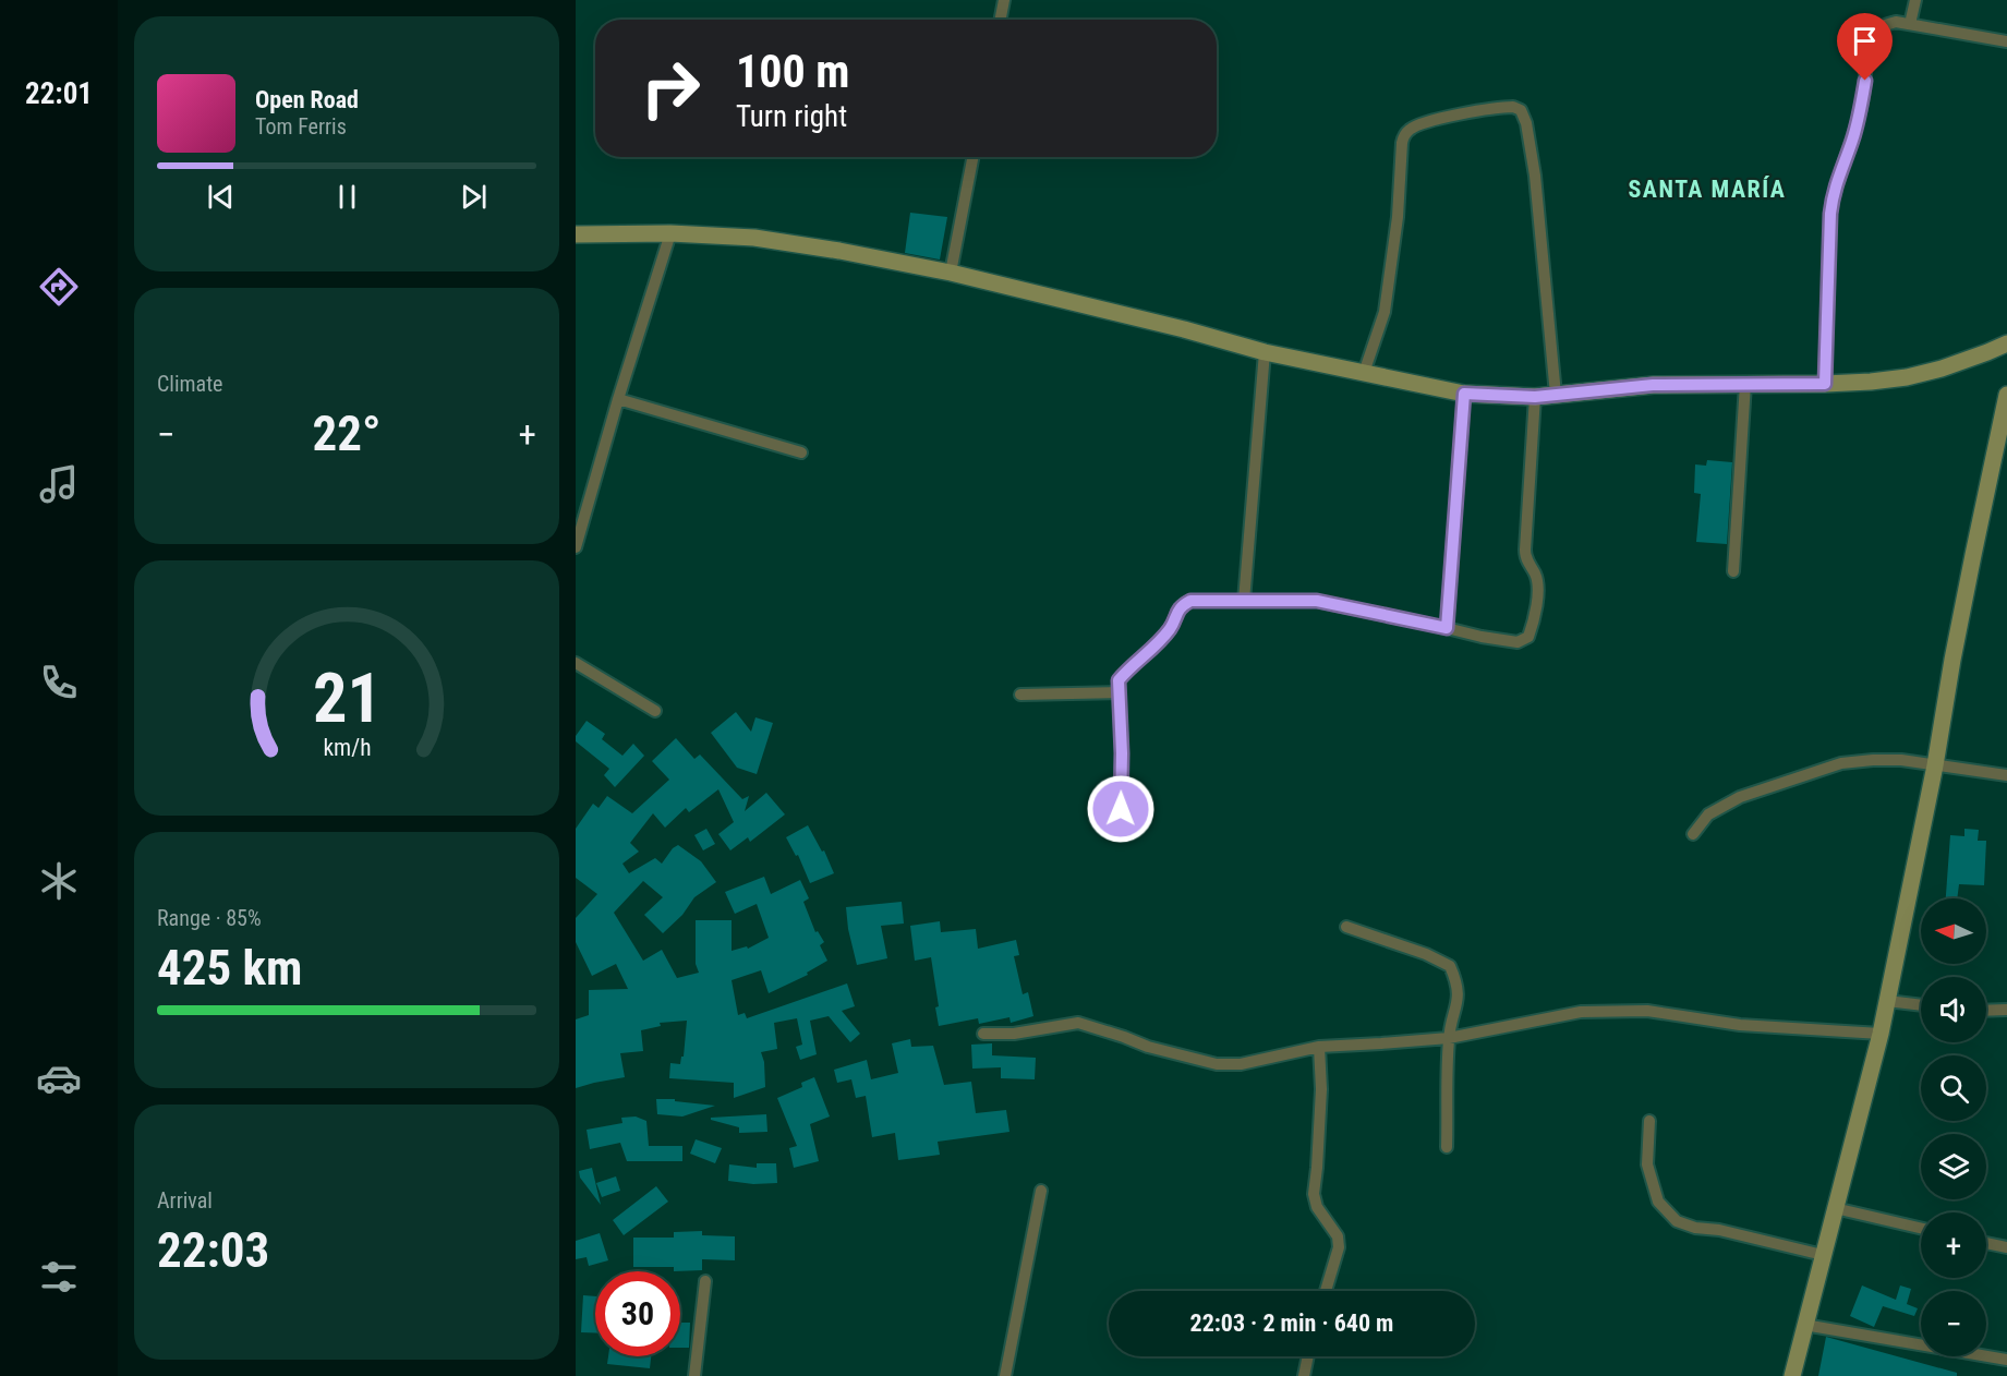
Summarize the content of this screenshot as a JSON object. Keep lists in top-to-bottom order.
{
  "districts": ["SANTA MARÍA"],
  "north": "left",
  "page": {
    "tabs": "22:01",
    "turn": ["100 m", "Turn right"],
    "song": ["Open Road", "Tom Ferris"],
    "tile": [
      "Climate",
      ["Range · 85%", "425 km"],
      ["Arrival", "22:03"]
    ],
    "heat": ["−", "22°", "+"],
    "map_buttons": ["+", "−"],
    "limit": "30",
    "trip": "22:03 · 2 min · 640 m",
    "gauge": ["21", "km/h"]
  }
}
